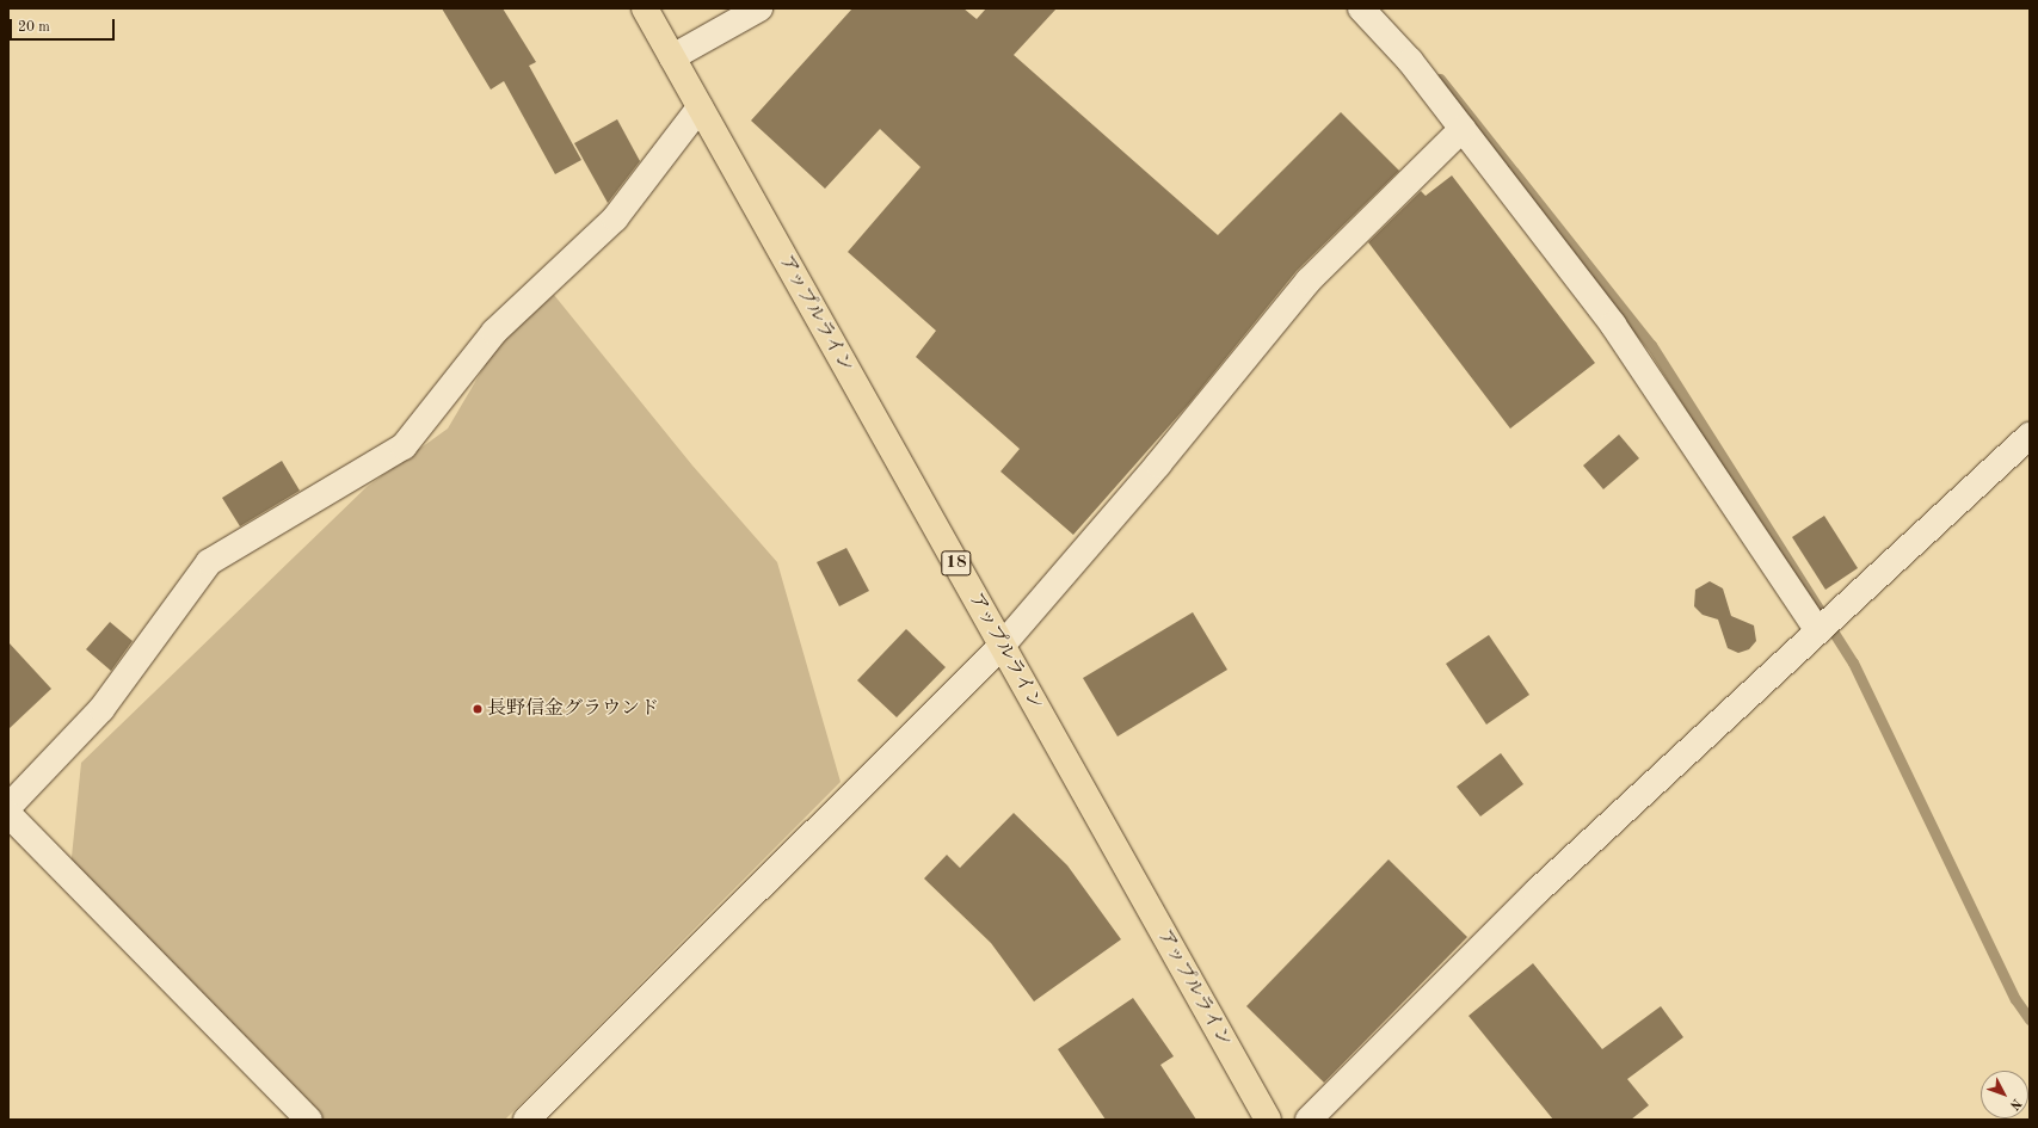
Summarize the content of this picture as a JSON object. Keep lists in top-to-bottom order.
{
  "streets": {
    "highway": ["アップルライン", "18"]
  },
  "places": ["長野信金グラウンド"],
  "scale_bar": "20 m",
  "north": "bottom right"
}
